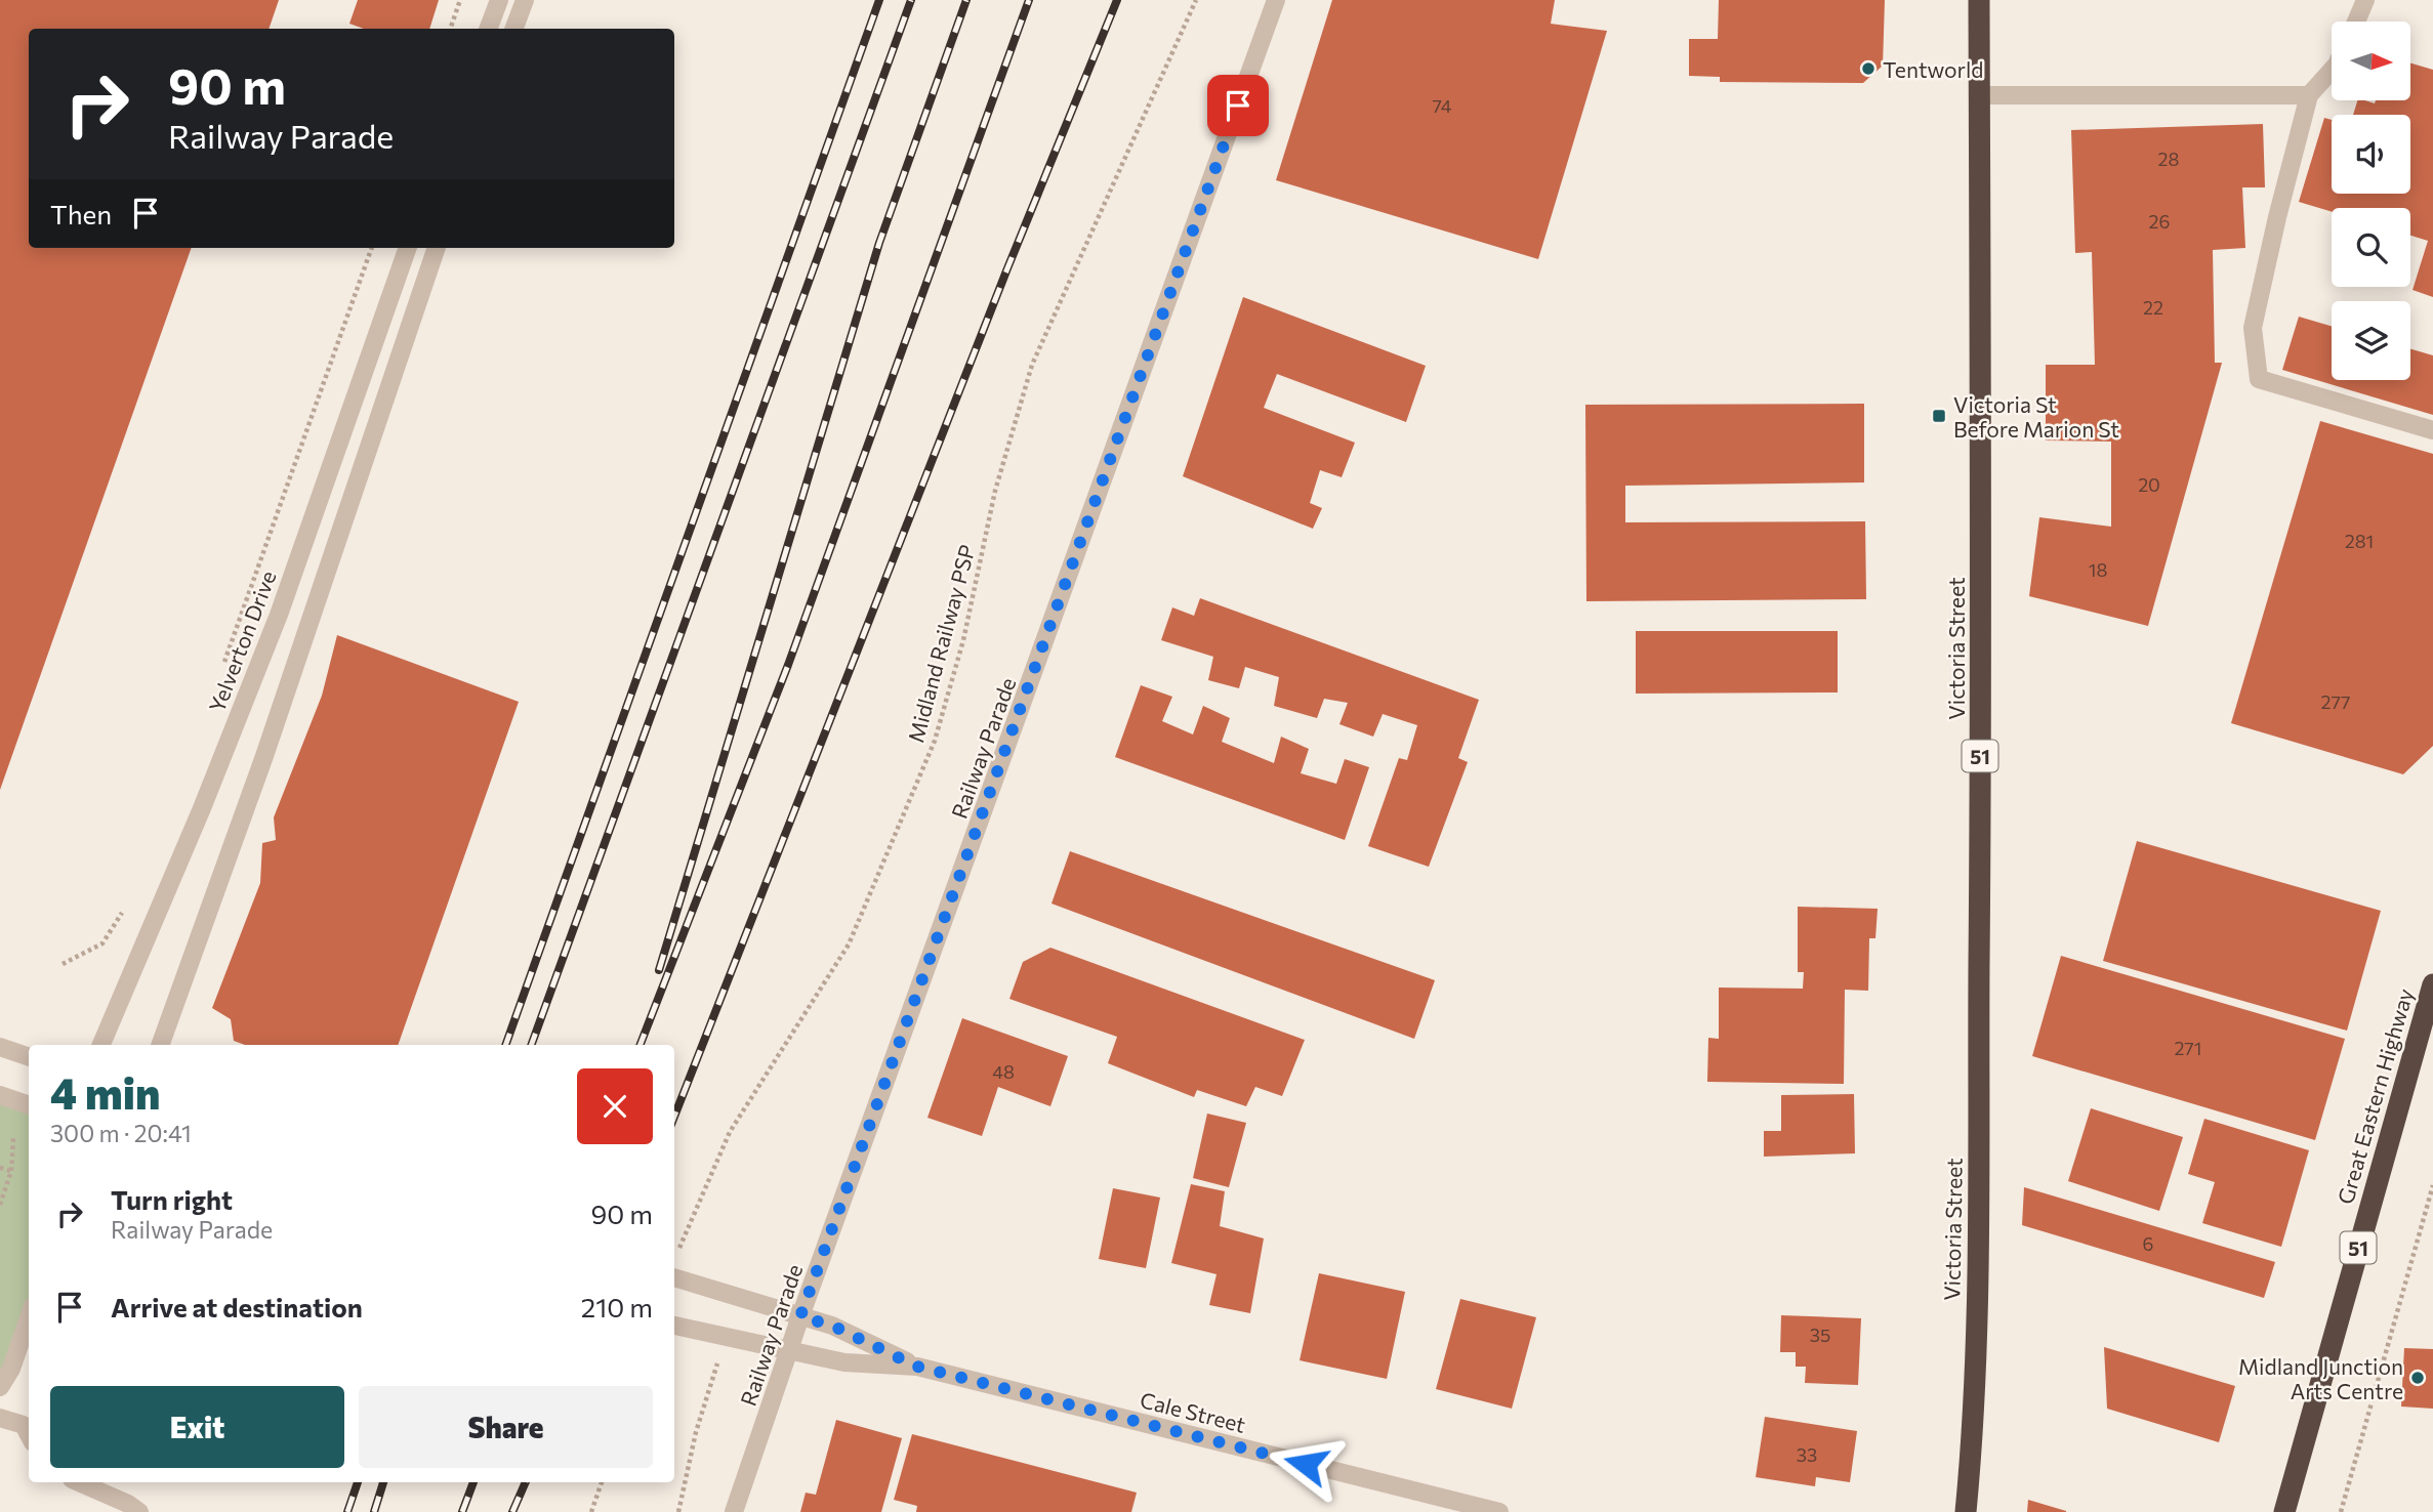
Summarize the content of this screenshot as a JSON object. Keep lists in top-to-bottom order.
{
  "streets": {
    "highway": ["Victoria Street", "51", "Great Eastern Highway"],
    "street": ["Yelverton Drive", "Railway Parade", "Cale Street"],
    "path": ["Midland Railway PSP"]
  },
  "crossings": [
    ["Railway Parade", "Cale Street"]
  ],
  "places": {
    "other": ["Tentworld", "Midland Junction Arts Centre"],
    "transit": ["Victoria St Before Marion St"]
  },
  "house_numbers": [
    "74",
    "28",
    "26",
    "22",
    "20",
    "281",
    "18",
    "277",
    "271",
    "48",
    "6",
    "35",
    "33"
  ],
  "north": "right",
  "page": {
    "turn": ["90 m", "Railway Parade"],
    "then": "Then",
    "heading": ["4 min", "300 m · 20:41"],
    "list": [
      {
        "name": "Turn right",
        "note": "Railway Parade",
        "value": "90 m"
      },
      {
        "name": "Arrive at destination",
        "value": "210 m"
      }
    ],
    "buttons": ["Exit", "Share"]
  }
}
